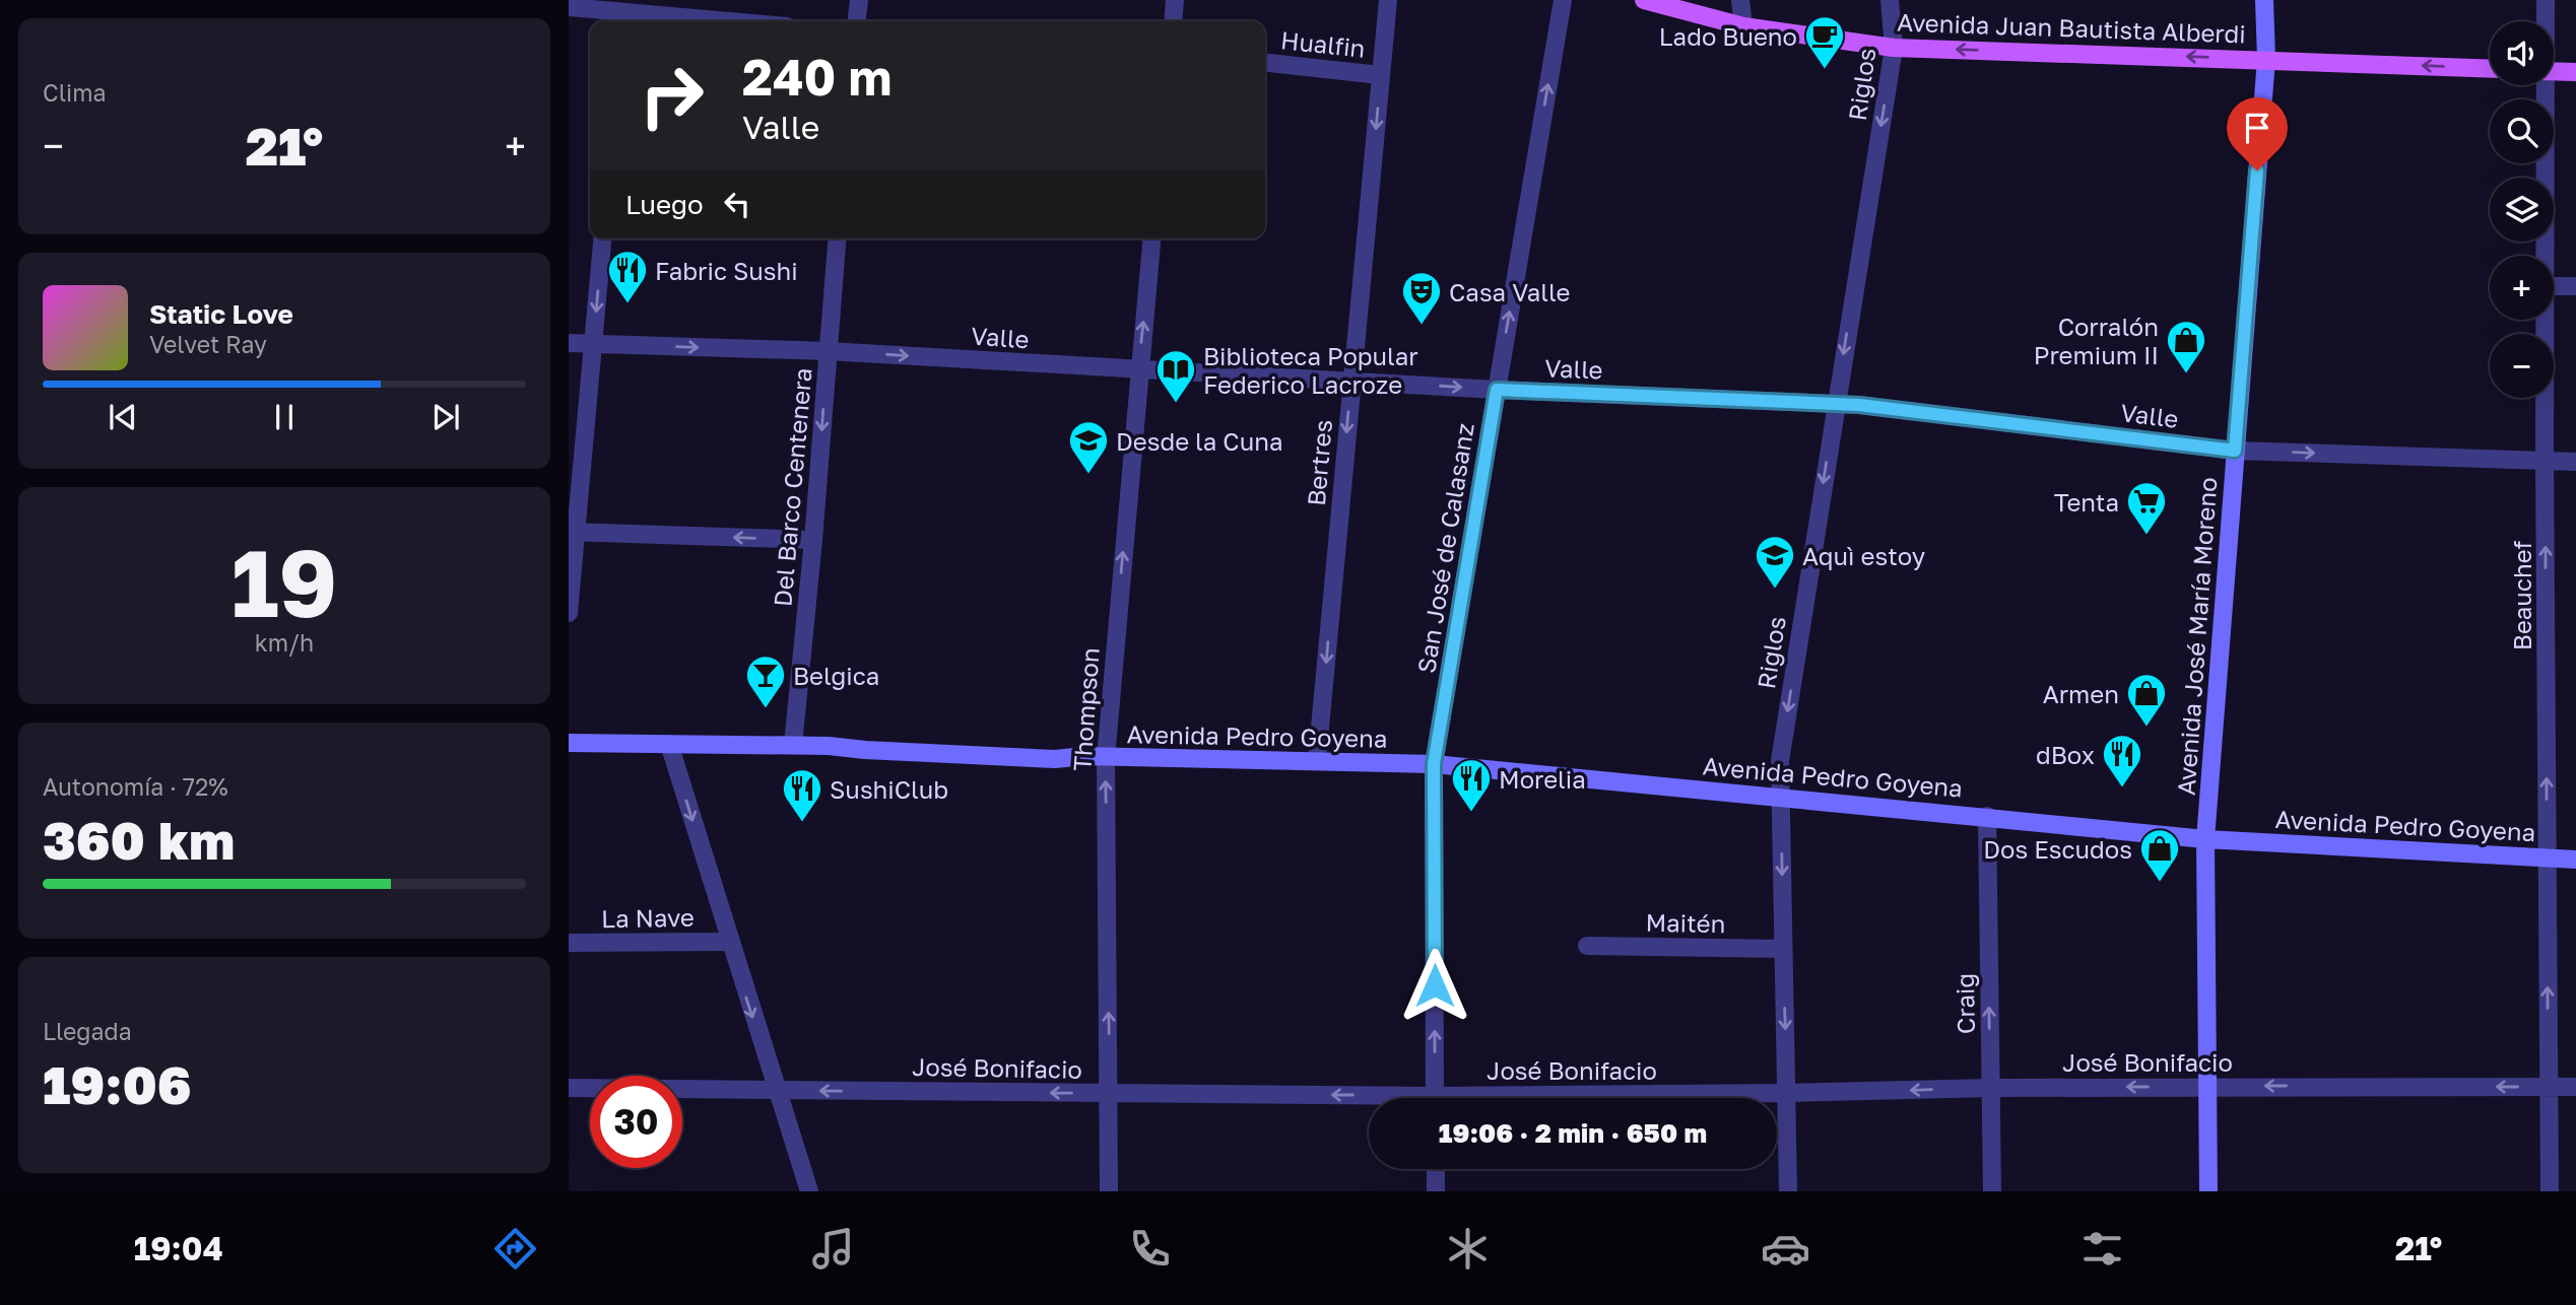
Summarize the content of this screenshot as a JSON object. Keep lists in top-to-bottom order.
{
  "streets": {
    "main road": ["Avenida Juan Bautista Alberdi", "Avenida José María Moreno", "Avenida Pedro Goyena"],
    "street": [
      "Hualfin",
      "Riglos",
      "Valle",
      "Bertres",
      "Del Barco Centenera",
      "San José de Calasanz",
      "Beauchef",
      "Thompson",
      "La Nave",
      "Maitén",
      "Craig",
      "José Bonifacio"
    ]
  },
  "crossings": [
    ["Avenida Juan Bautista Alberdi", "Riglos"],
    ["Avenida Juan Bautista Alberdi", "Avenida José María Moreno"],
    ["Hualfin", "Bertres"],
    ["Riglos", "Valle"],
    ["Riglos", "Avenida Pedro Goyena"],
    ["Riglos", "Maitén"],
    ["Riglos", "José Bonifacio"],
    ["Valle", "Bertres"],
    ["Valle", "Del Barco Centenera"],
    ["Valle", "San José de Calasanz"],
    ["Valle", "Beauchef"],
    ["Valle", "Avenida José María Moreno"],
    ["Valle", "Thompson"],
    ["Bertres", "Avenida Pedro Goyena"],
    ["Del Barco Centenera", "Avenida Pedro Goyena"],
    ["San José de Calasanz", "Avenida Pedro Goyena"],
    ["Beauchef", "Avenida Pedro Goyena"],
    ["Beauchef", "José Bonifacio"],
    ["Avenida José María Moreno", "Avenida Pedro Goyena"],
    ["Avenida José María Moreno", "José Bonifacio"],
    ["Thompson", "Avenida Pedro Goyena"],
    ["Thompson", "José Bonifacio"],
    ["Avenida Pedro Goyena", "Craig"],
    ["Craig", "José Bonifacio"]
  ],
  "one_way": [
    "Avenida Juan Bautista Alberdi",
    "Riglos",
    "Valle",
    "Bertres",
    "Del Barco Centenera",
    "San José de Calasanz",
    "Beauchef",
    "Thompson",
    "Craig",
    "José Bonifacio"
  ],
  "places": {
    "cafe": ["Lado Bueno"],
    "restaurant": [
      "Fabric Sushi",
      "dBox",
      "Morelia",
      "SushiClub"
    ],
    "theatre": ["Casa Valle"],
    "shop": ["Corralón Premium II", "Armen", "Dos Escudos"],
    "library": ["Biblioteca Popular Federico Lacroze"],
    "school or university": ["Desde la Cuna", "Aquì estoy"],
    "supermarket": ["Tenta"],
    "bar": ["Belgica"]
  },
  "page": {
    "tile": [
      "Clima",
      ["19", "km/h"],
      ["Autonomía · 72%", "360 km"],
      ["Llegada", "19:06"]
    ],
    "map_buttons": ["+", "−"],
    "turn": ["240 m", "Valle"],
    "heat": ["−", "21°", "+"],
    "then": "Luego",
    "song": ["Static Love", "Velvet Ray"],
    "limit": "30",
    "trip": "19:06 · 2 min · 650 m",
    "tabs": ["19:04", "21°"]
  }
}
